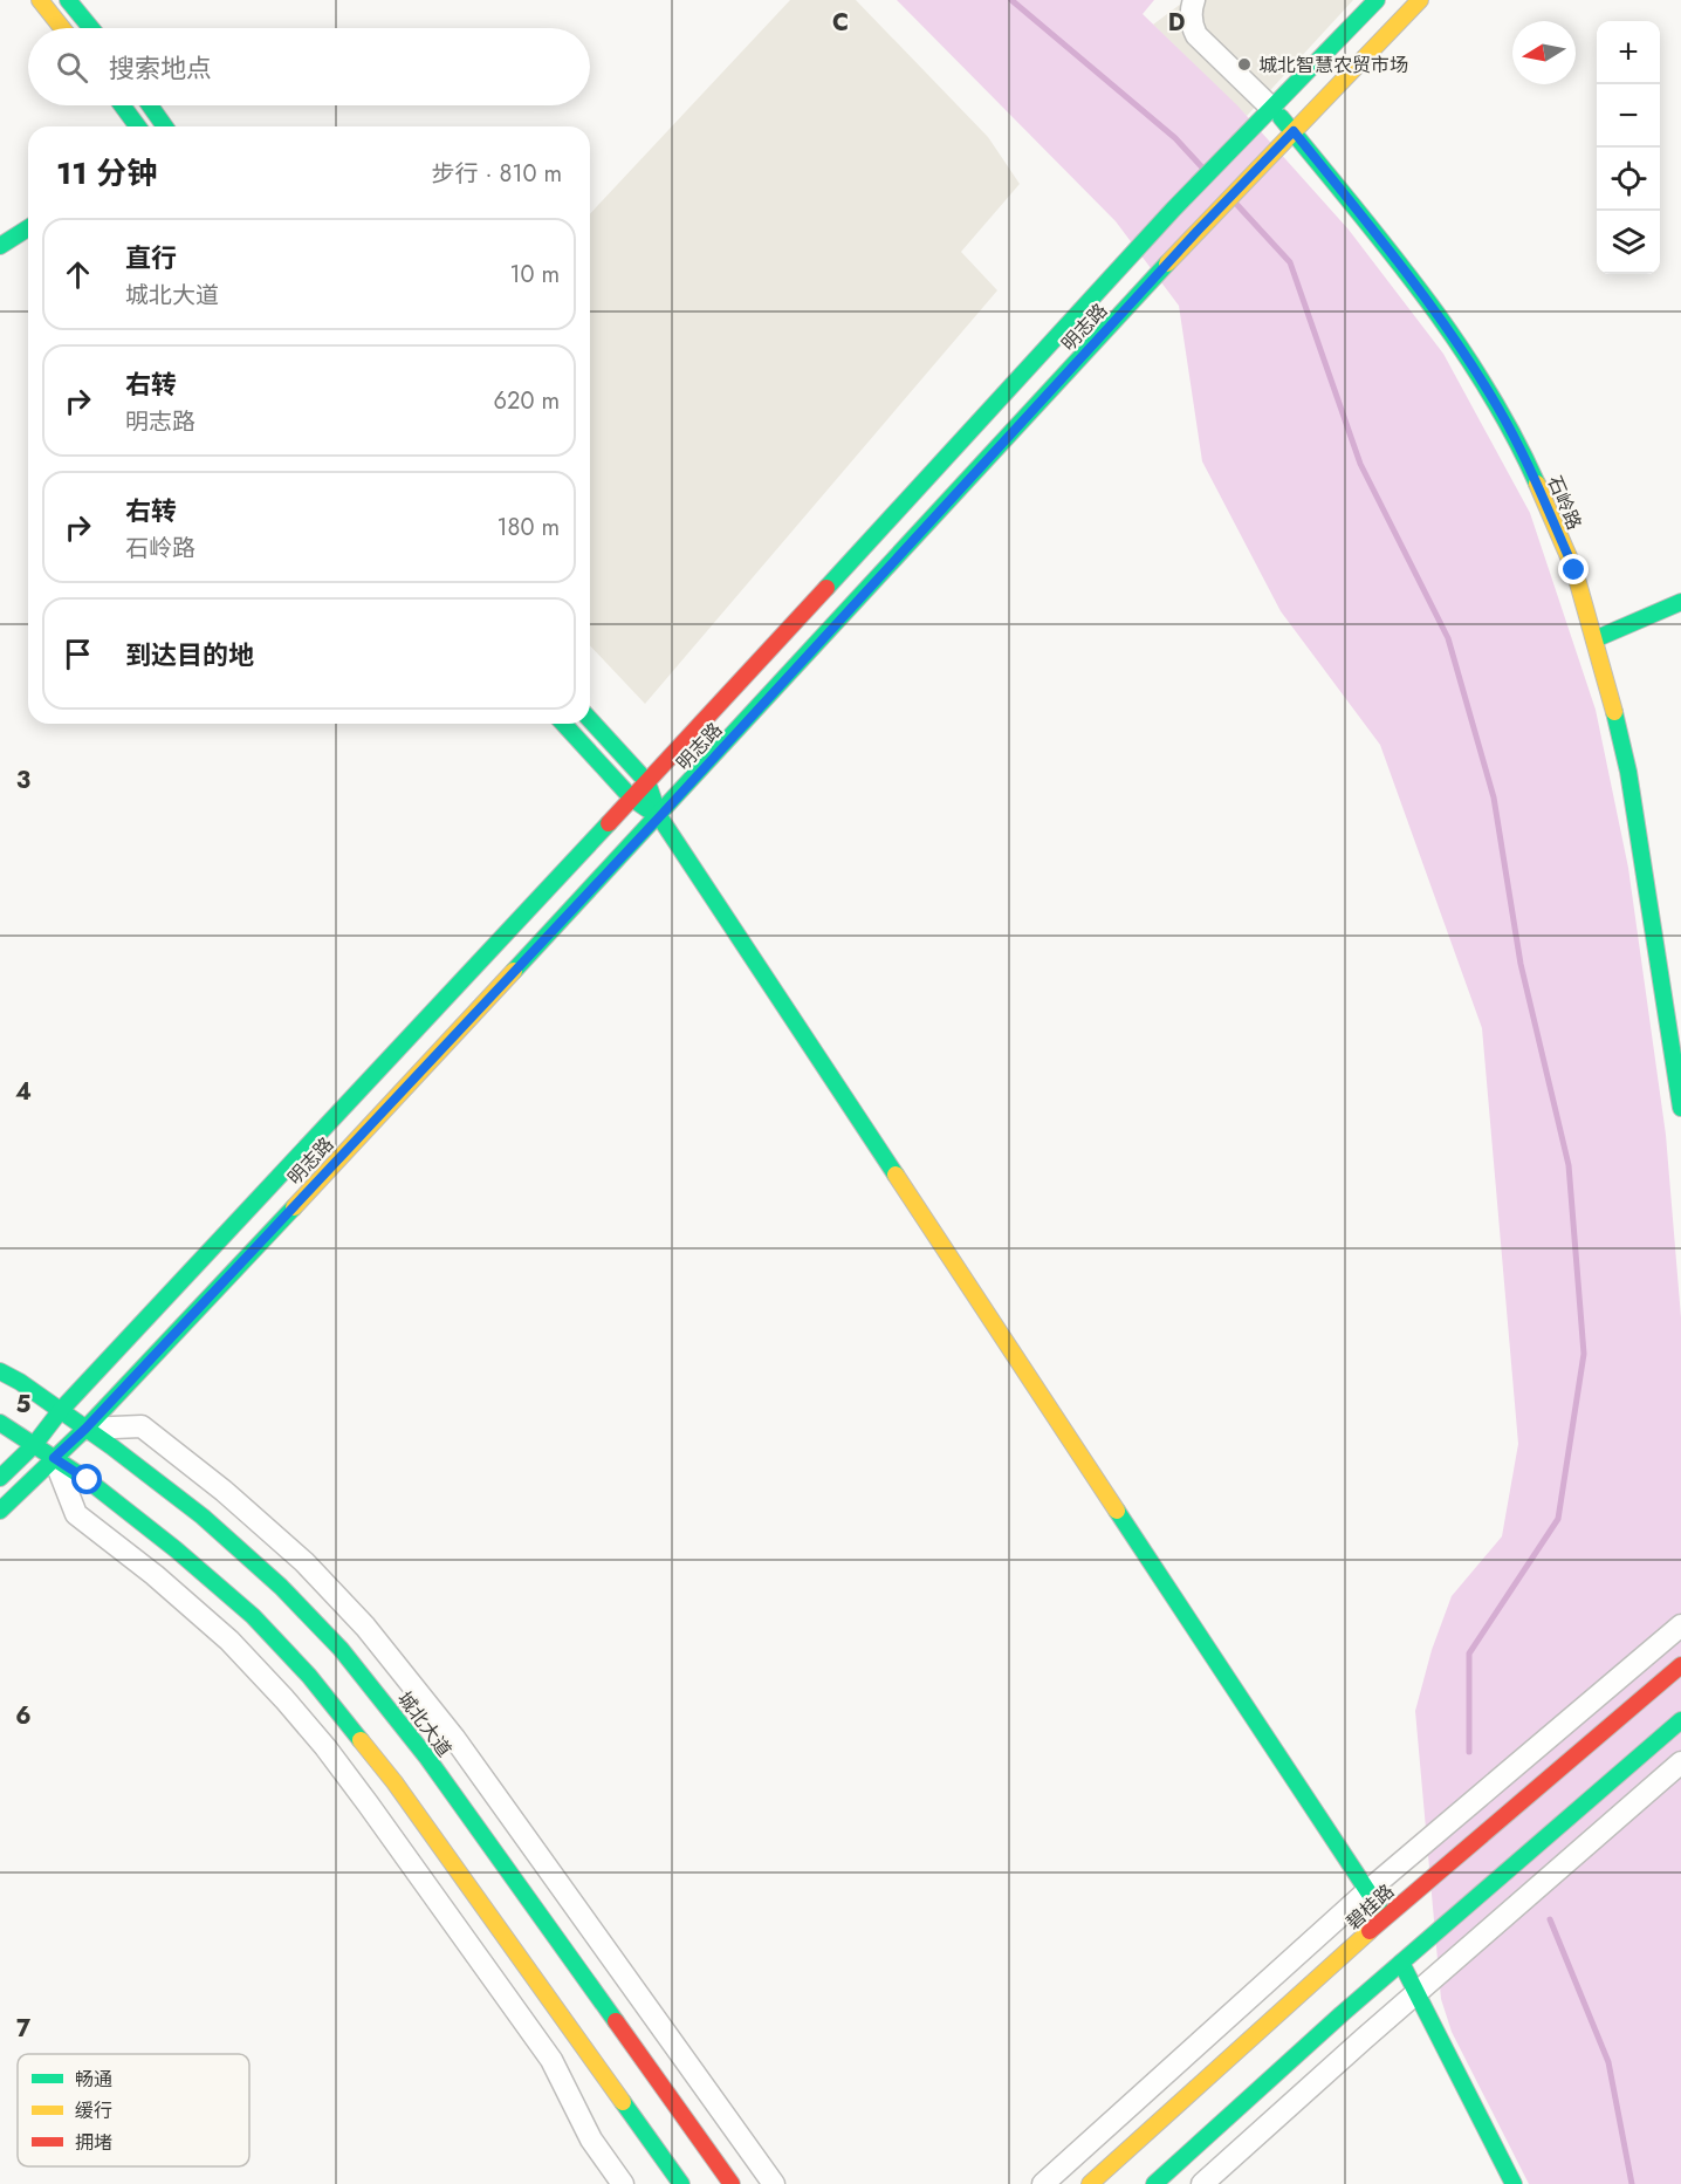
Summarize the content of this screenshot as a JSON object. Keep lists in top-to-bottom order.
{
  "streets": {
    "main road": [
      "明志路",
      "石岭路",
      "城北大道",
      "碧桂路"
    ]
  },
  "crossings": [
    ["明志路", "石岭路"],
    ["明志路", "城北大道"]
  ],
  "places": ["城北智慧农贸市场"],
  "legend": ["畅通", "缓行", "拥堵"],
  "north": "left",
  "page": {
    "map_buttons": ["+", "−"],
    "search": "搜索地点",
    "heading": ["11 分钟", "步行 · 810 m"],
    "list": [
      ["直行", "城北大道", "10 m"],
      ["右转", "明志路", "620 m"],
      ["右转", "石岭路", "180 m"],
      "到达目的地"
    ]
  },
  "grid": {
    "columns": ["C", "D"],
    "rows": [
      "3",
      "4",
      "5",
      "6",
      "7"
    ]
  }
}
